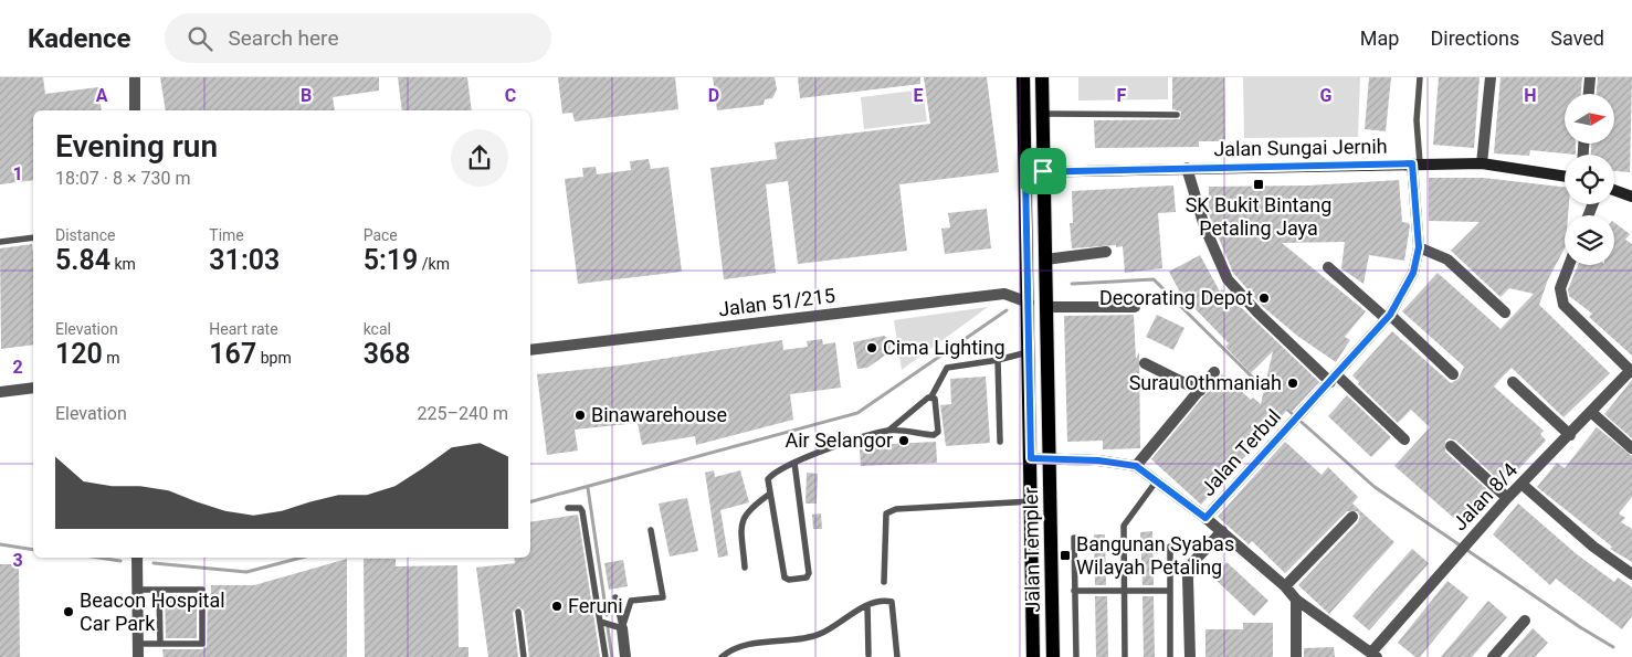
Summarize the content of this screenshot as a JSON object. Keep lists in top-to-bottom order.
{
  "streets": {
    "main road": ["Jalan Templer"],
    "street": [
      "Jalan Sungai Jernih",
      "Jalan 51/215",
      "Jalan Terbul",
      "Jalan 8/4"
    ]
  },
  "crossings": [
    ["Jalan Sungai Jernih", "Jalan Terbul"],
    ["Jalan Sungai Jernih", "Jalan Templer"],
    ["Jalan 51/215", "Jalan Templer"]
  ],
  "places": {
    "transit": ["SK Bukit Bintang Petaling Jaya", "Bangunan Syabas Wilayah Petaling"],
    "other": [
      "Decorating Depot",
      "Cima Lighting",
      "Surau Othmaniah",
      "Binawarehouse",
      "Air Selangor",
      "Feruni",
      "Beacon Hospital Car Park"
    ]
  },
  "north": "right",
  "page": {
    "header": "Kadence",
    "search": "Search here",
    "nav": ["Map", "Directions", "Saved"],
    "heading": ["Evening run", "18:07 · 8 × 730 m"],
    "stats": [
      ["Distance", "5.84 km"],
      ["Time", "31:03"],
      ["Pace", "5:19 /km"],
      ["Elevation", "120 m"],
      ["Heart rate", "167 bpm"],
      ["kcal", "368"]
    ],
    "chart": ["Elevation", "225–240 m"]
  },
  "grid": {
    "columns": [
      "A",
      "B",
      "C",
      "D",
      "E",
      "F",
      "G",
      "H"
    ],
    "rows": ["1", "2", "3"]
  }
}
